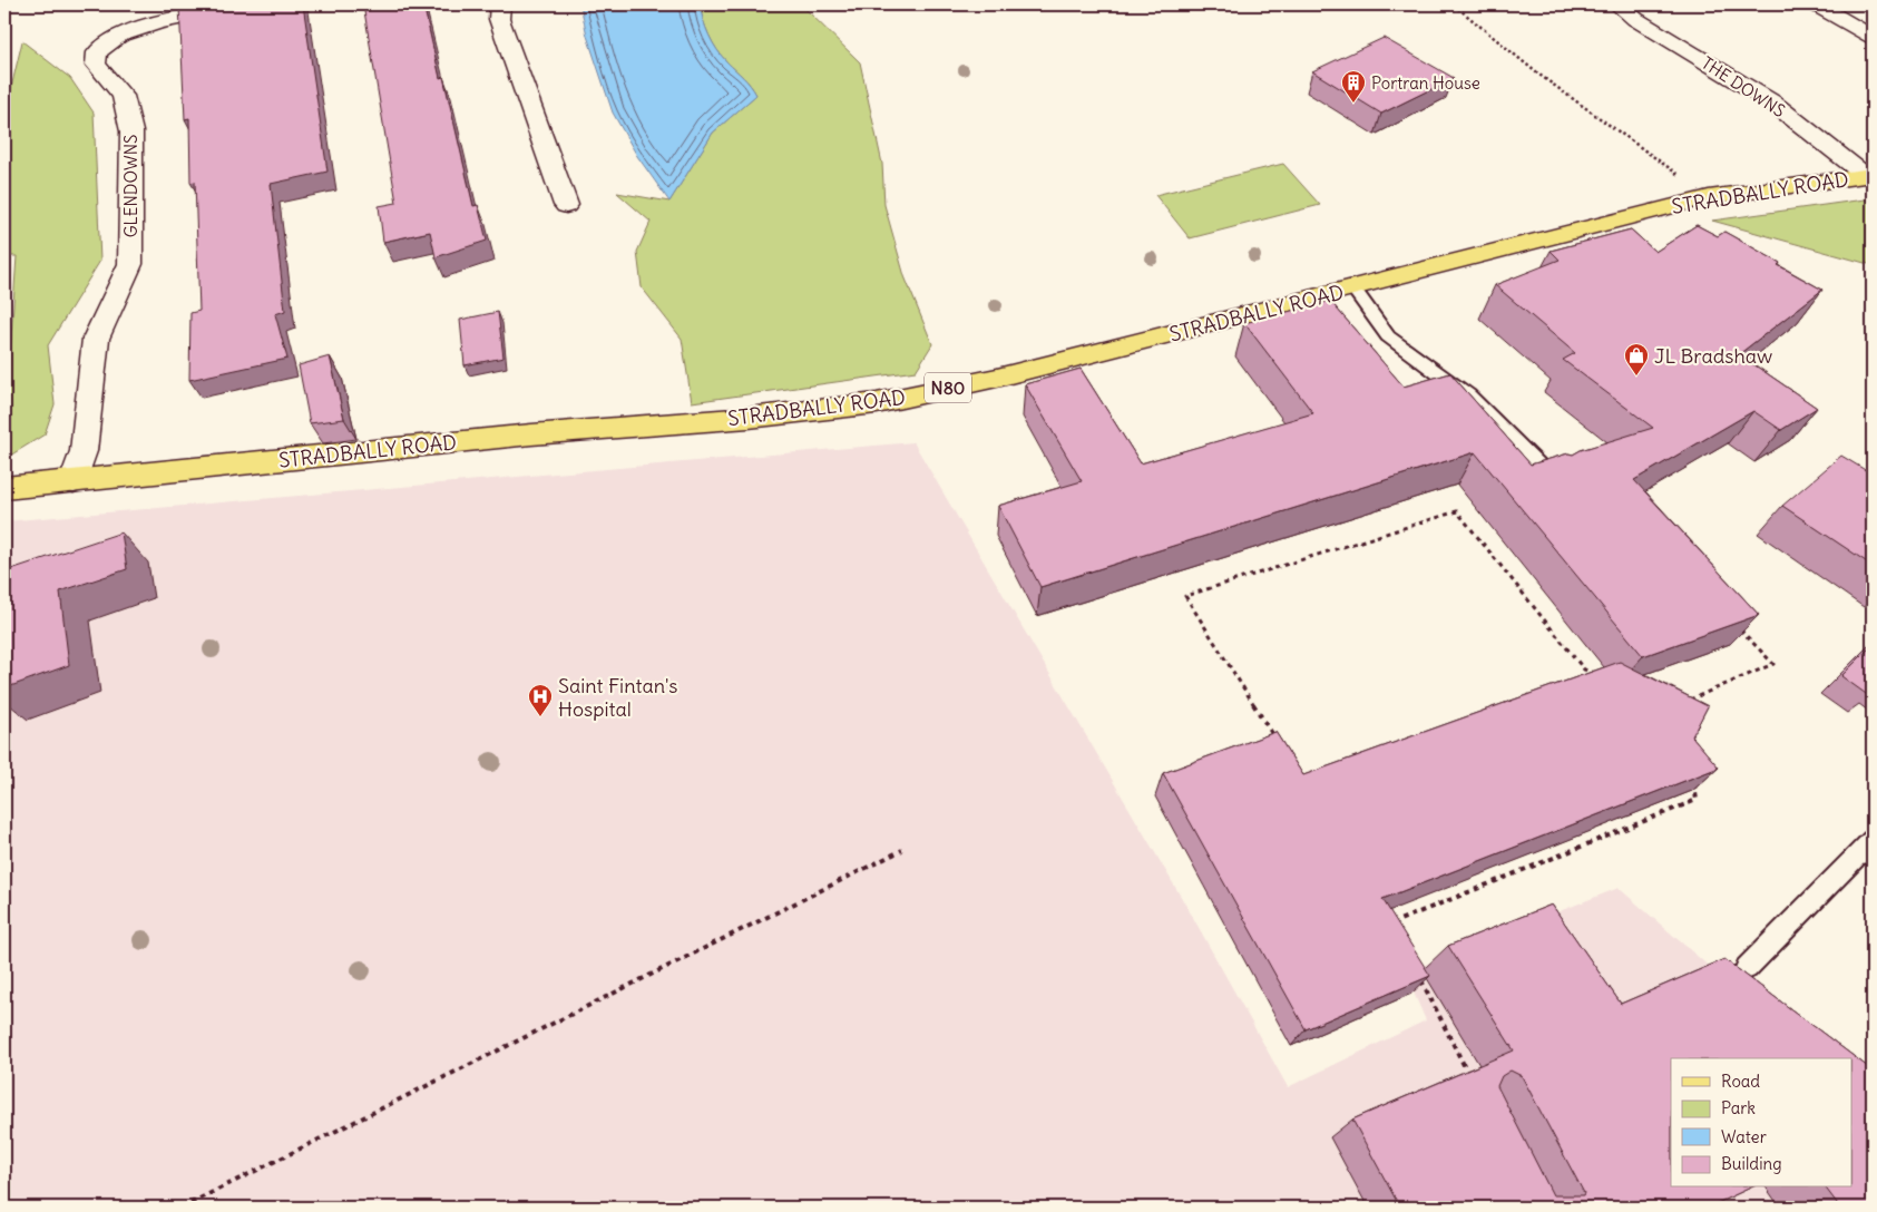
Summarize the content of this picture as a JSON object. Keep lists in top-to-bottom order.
{
  "streets": {
    "main road": ["STRADBALLY ROAD", "N80"],
    "street": ["THE DOWNS", "GLENDOWNS"]
  },
  "crossings": [
    ["THE DOWNS", "STRADBALLY ROAD"],
    ["GLENDOWNS", "STRADBALLY ROAD"]
  ],
  "places": {
    "building": ["Portran House"],
    "shop": ["JL Bradshaw"],
    "hospital": ["Saint Fintan's Hospital"]
  },
  "legend": [
    "Road",
    "Park",
    "Water",
    "Building"
  ]
}
